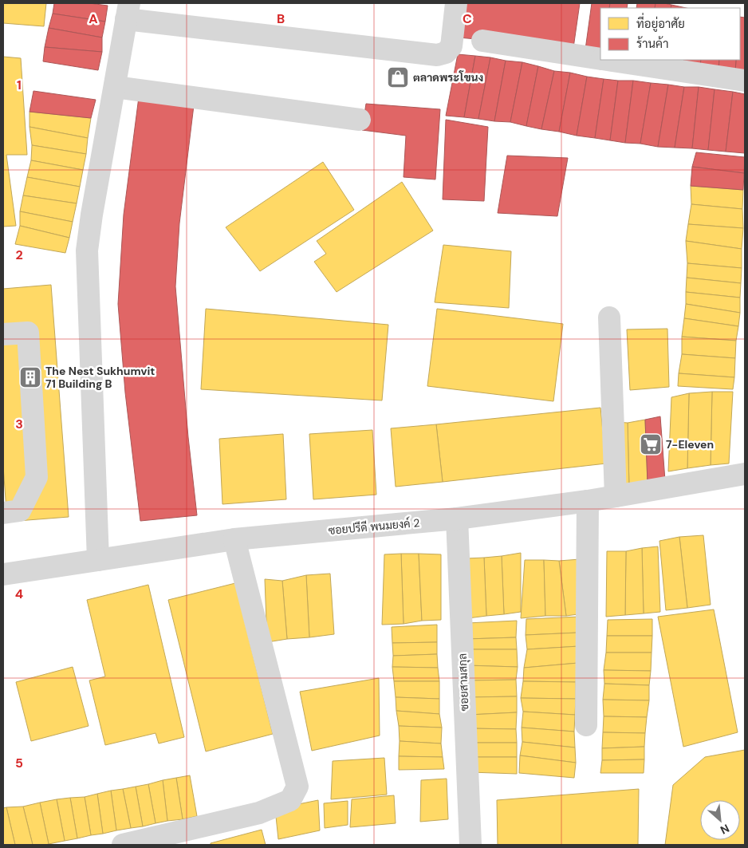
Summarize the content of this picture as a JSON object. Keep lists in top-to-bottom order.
{
  "streets": {
    "street": ["ซอยปรีดี พนมยงค์ 2", "ซอยสามสกุล"]
  },
  "crossings": [
    ["ซอยปรีดี พนมยงค์ 2", "ซอยสามสกุล"]
  ],
  "places": {
    "shop": ["ตลาดพระโขนง"],
    "building": ["The Nest Sukhumvit 71 Building B"],
    "supermarket": ["7-Eleven"]
  },
  "legend": ["ที่อยู่อาศัย", "ร้านค้า"],
  "north": "bottom right",
  "grid": {
    "columns": ["A", "B", "C"],
    "rows": [
      "1",
      "2",
      "3",
      "4",
      "5"
    ]
  }
}
